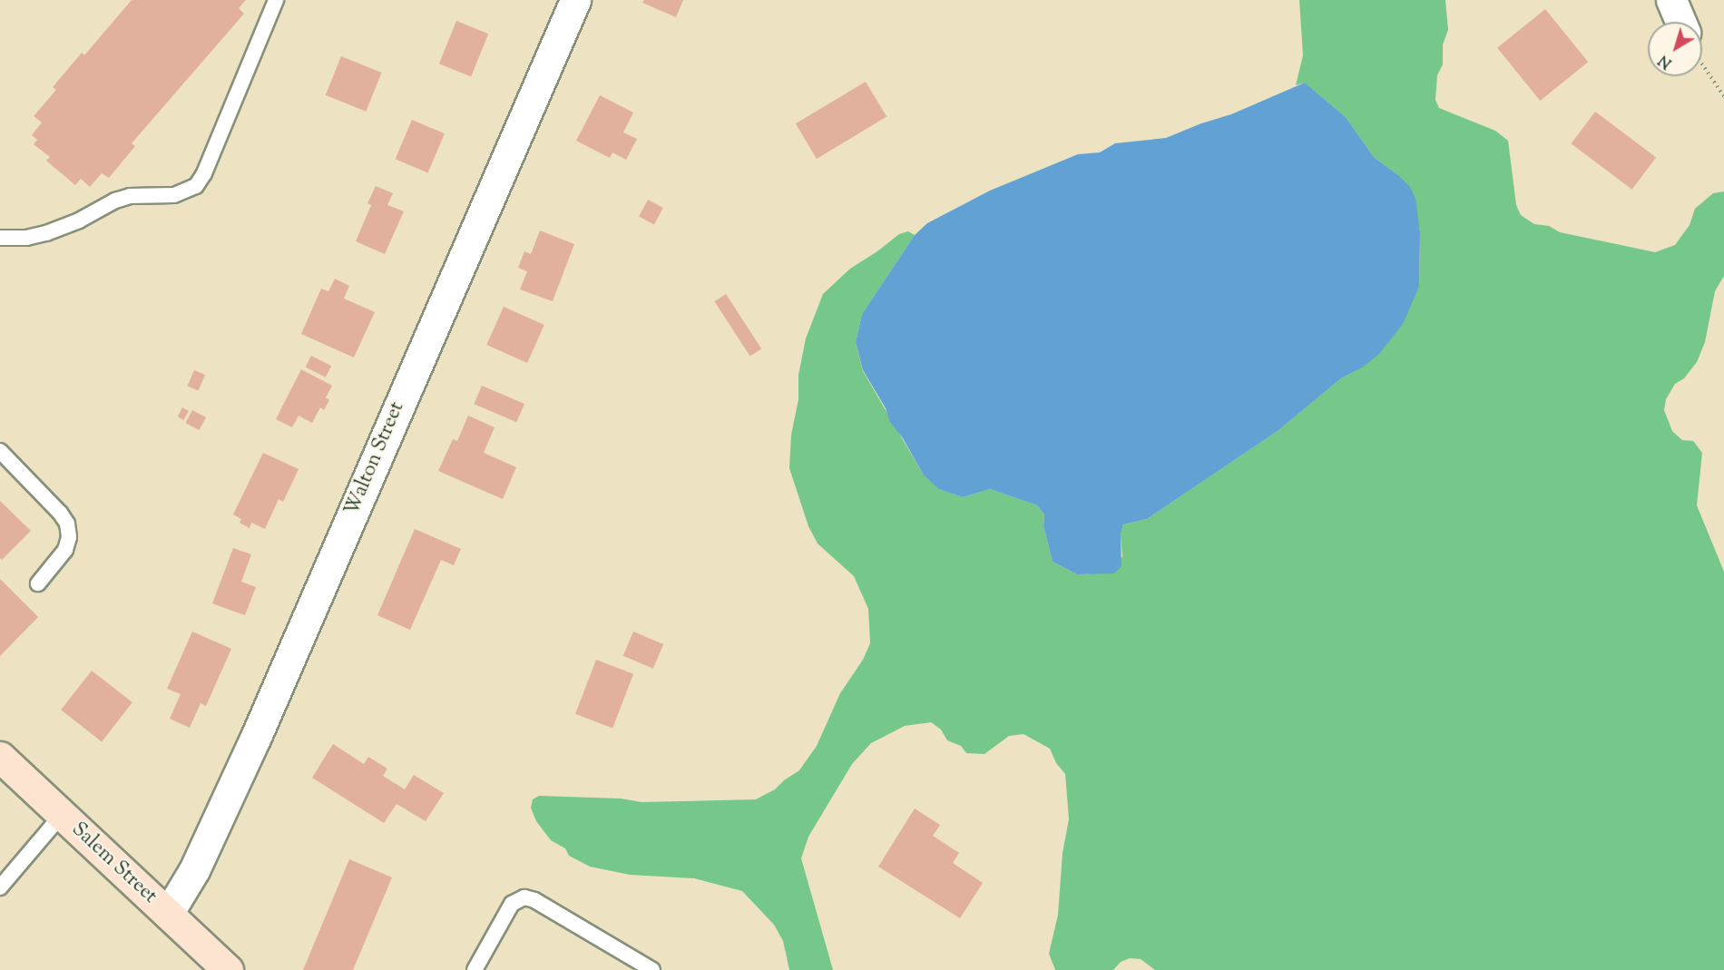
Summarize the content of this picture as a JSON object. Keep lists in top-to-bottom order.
{
  "streets": {
    "main road": ["Salem Street"],
    "street": ["Walton Street"]
  },
  "crossings": [
    ["Walton Street", "Salem Street"]
  ],
  "north": "bottom left"
}
